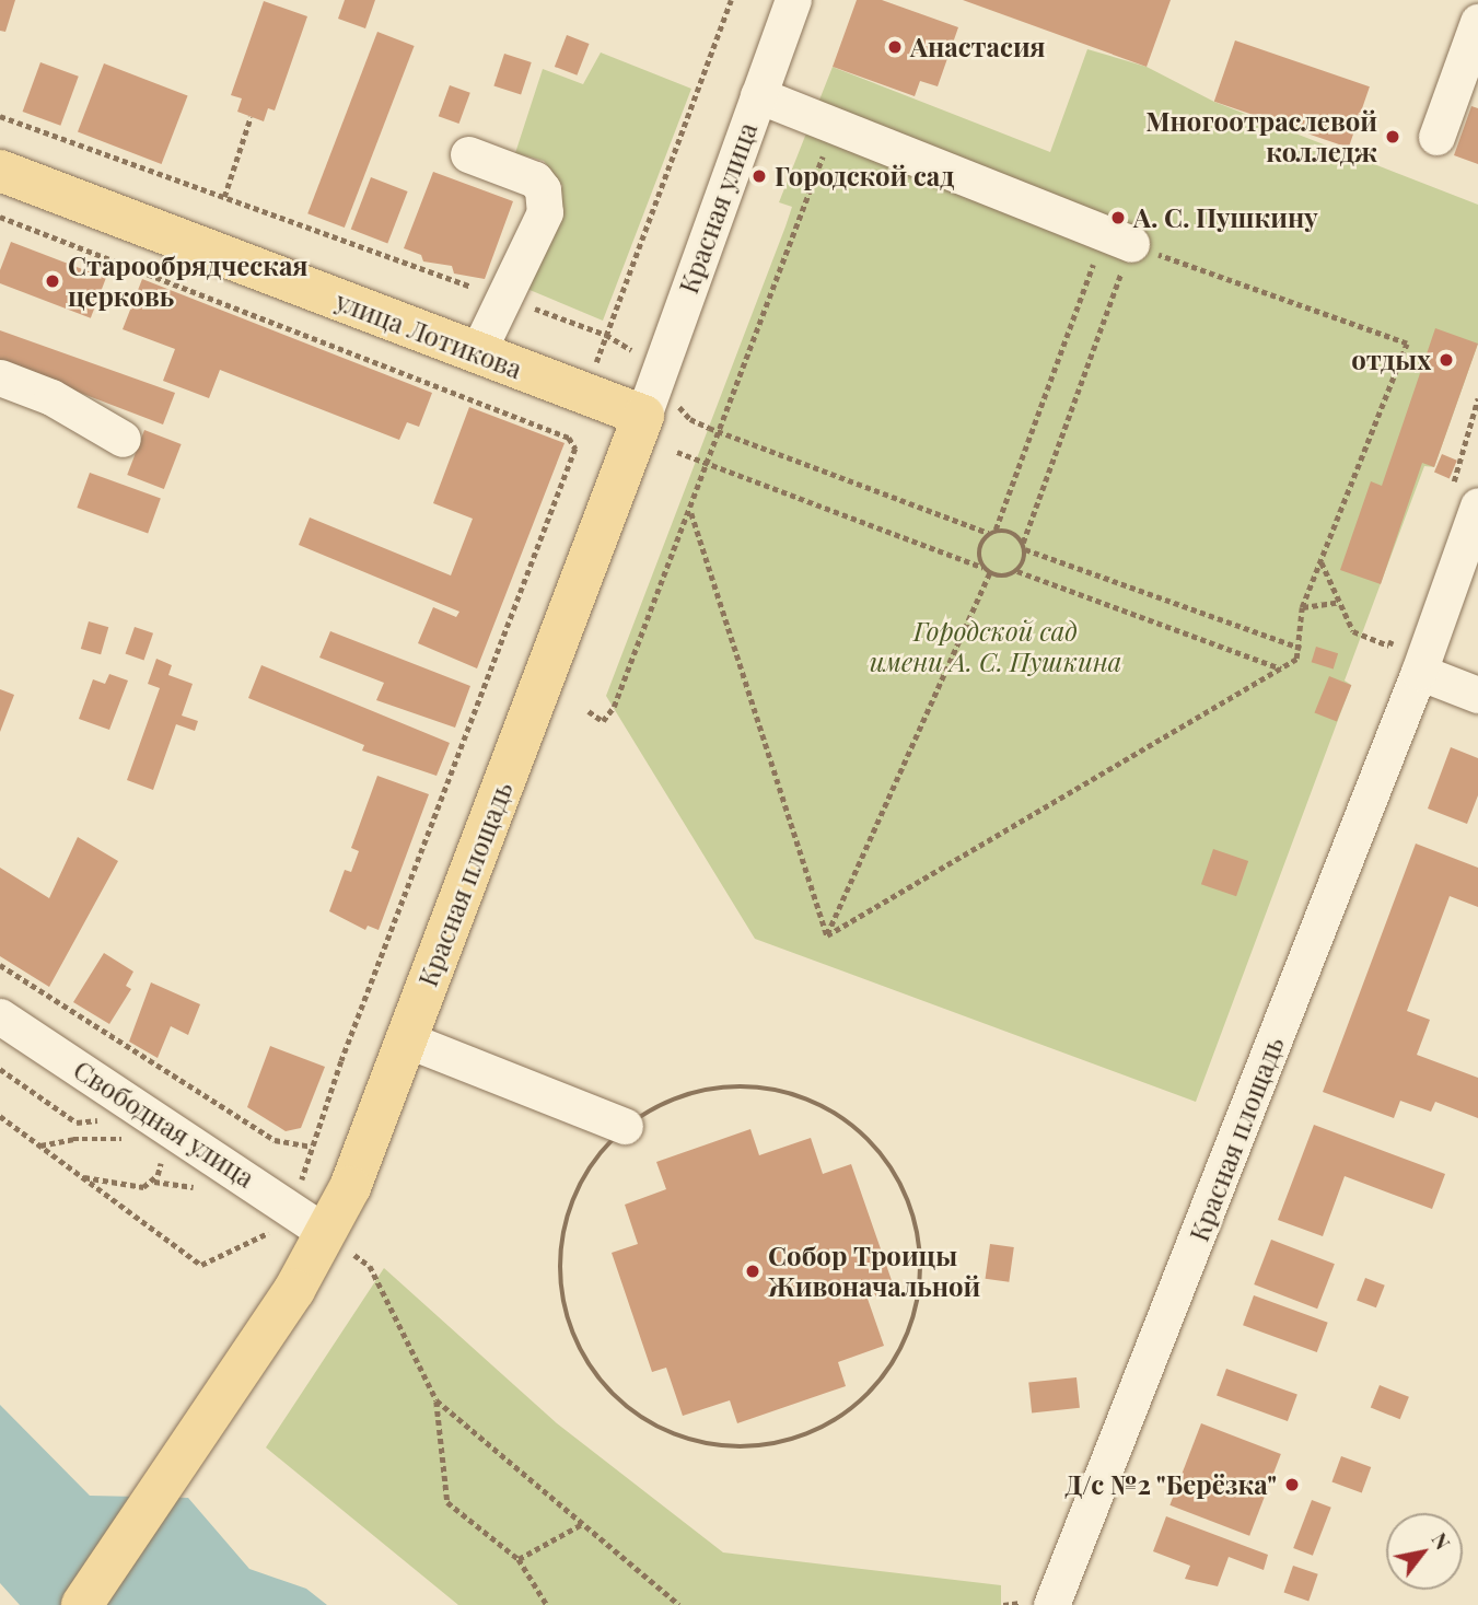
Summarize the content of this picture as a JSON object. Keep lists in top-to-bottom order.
{
  "streets": {
    "main road": ["улица Лотикова", "Красная площадь"],
    "street": ["Красная улица", "Свободная улица"]
  },
  "crossings": [
    ["Красная улица", "улица Лотикова"],
    ["Красная улица", "Красная площадь"],
    ["улица Лотикова", "Красная площадь"],
    ["Красная площадь", "Свободная улица"]
  ],
  "parks": ["Городской сад имени А. С. Пушкина"],
  "places": [
    "Анастасия",
    "Многоотраслевой колледж",
    "Городской сад",
    "А. С. Пушкину",
    "Старообрядческая церковь",
    "отдых",
    "Собор Троицы Живоначальной",
    "Д/с №2 \"Берёзка\""
  ],
  "north": "top right"
}
